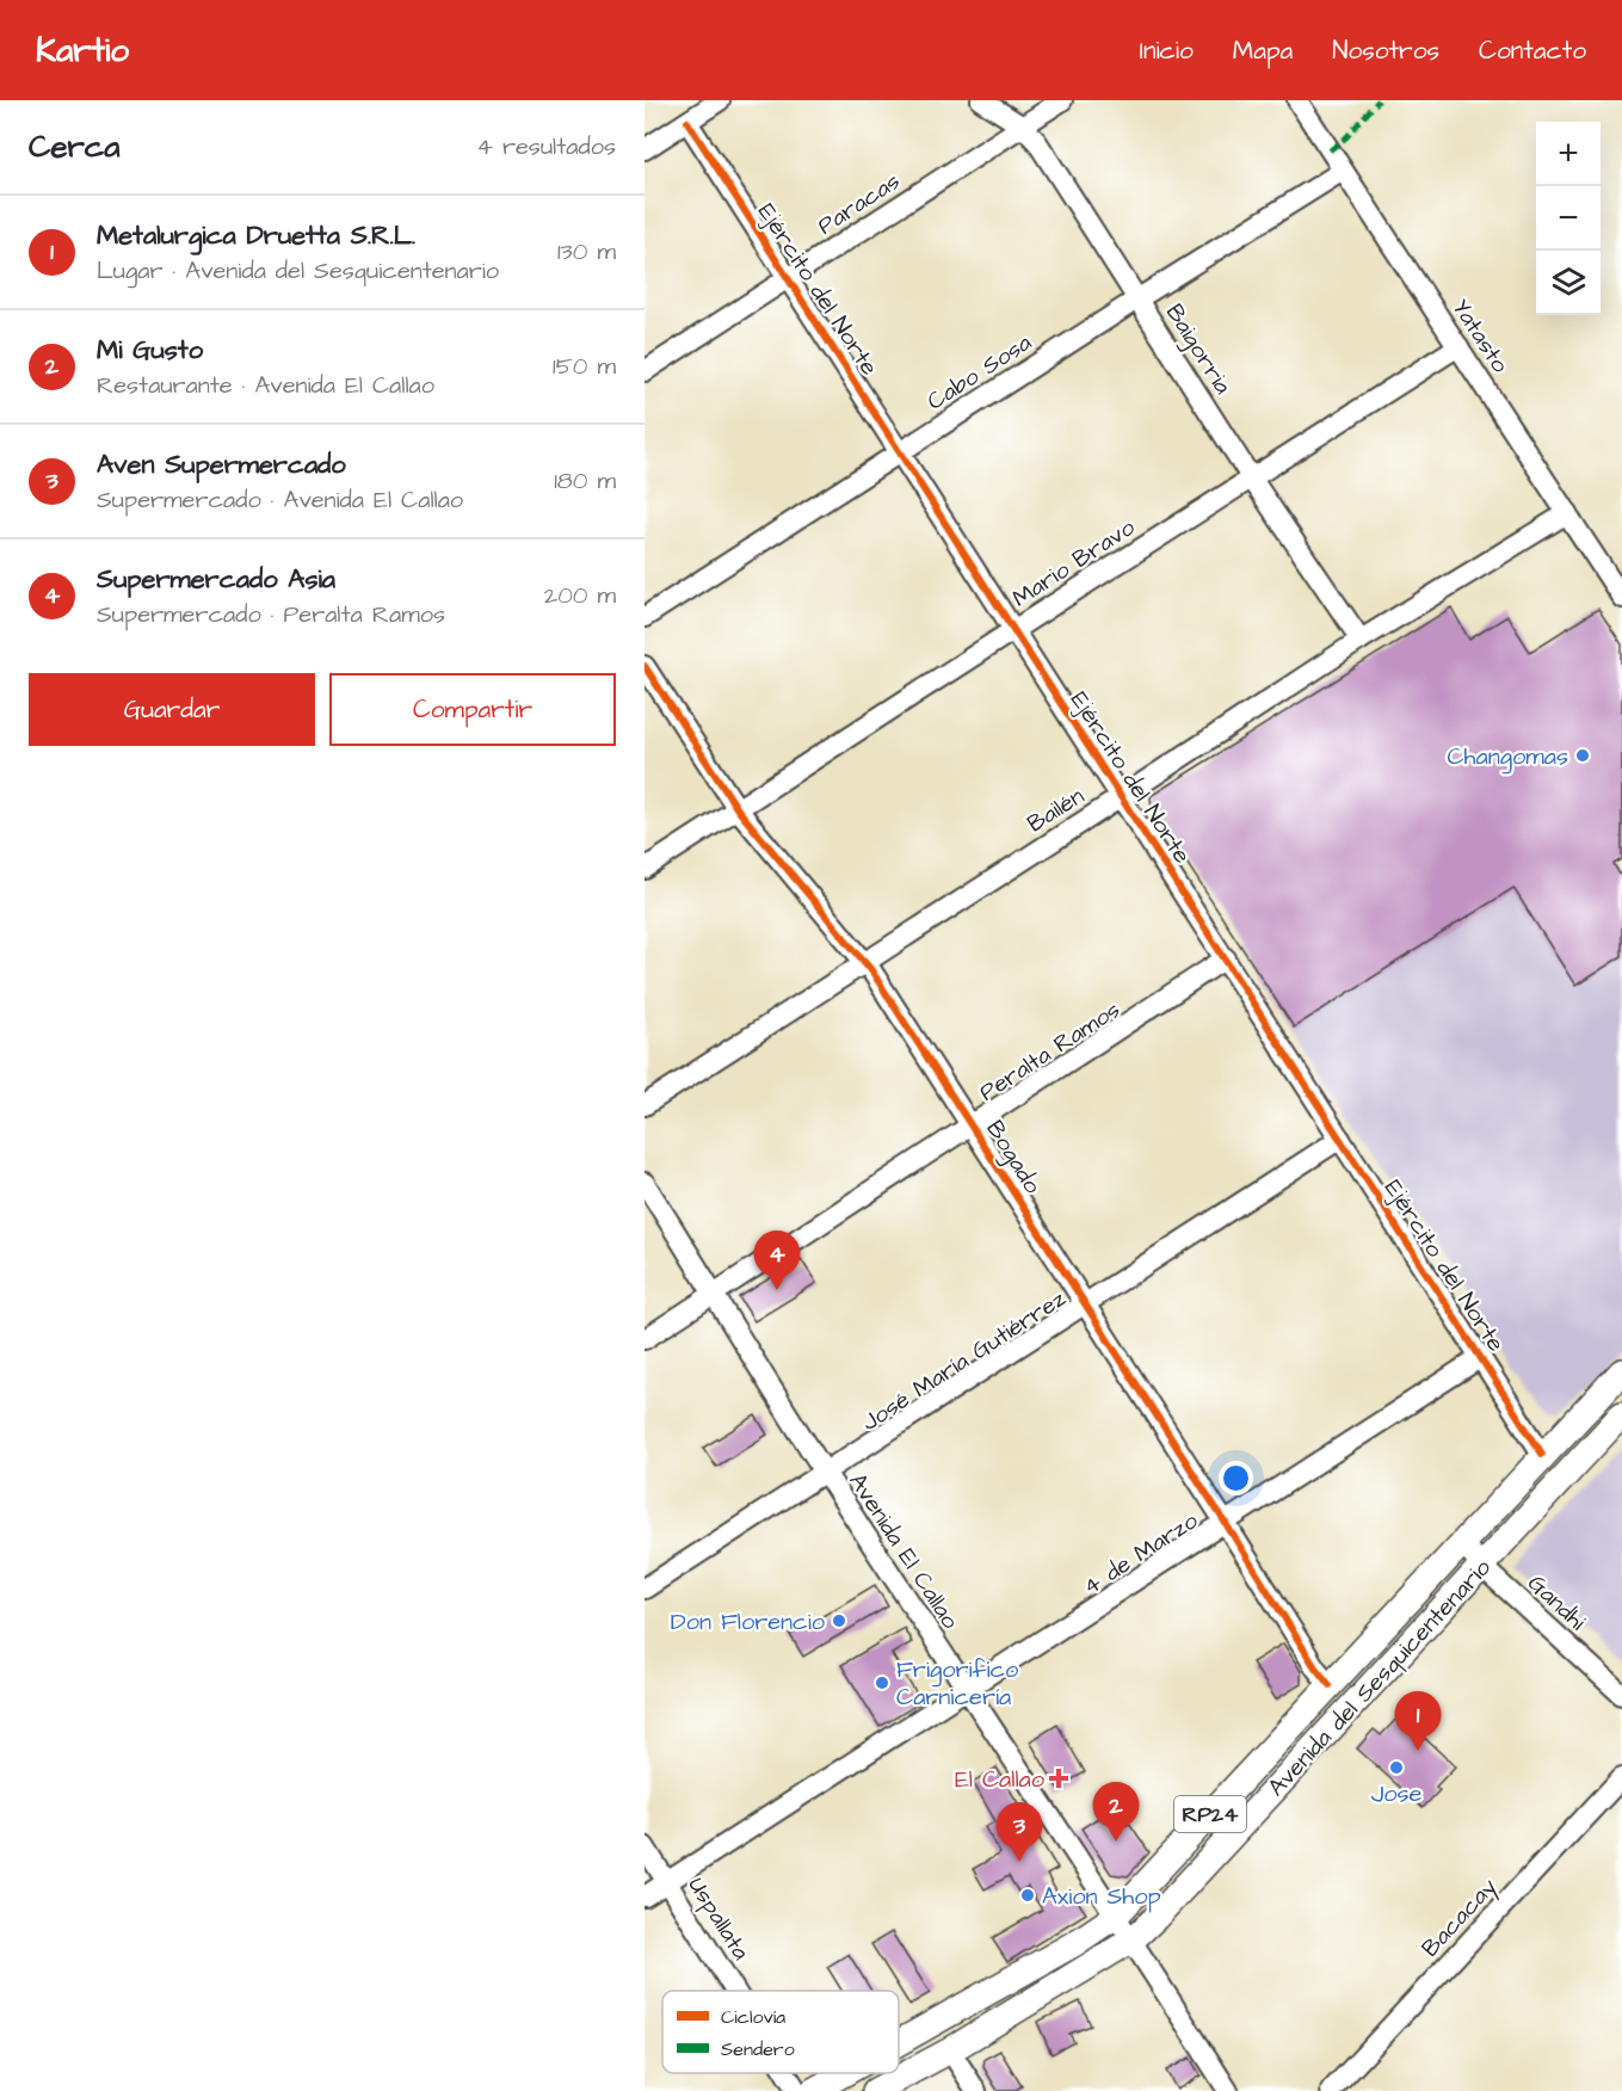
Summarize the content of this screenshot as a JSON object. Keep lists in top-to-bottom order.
{
  "streets": {
    "main road": ["Avenida del Sesquicentenario", "RP24"],
    "street": [
      "Paracas",
      "Ejército del Norte",
      "Yatasto",
      "Baigorria",
      "Cabo Sosa",
      "Mario Bravo",
      "Bailén",
      "Peralta Ramos",
      "Bogado",
      "José María Gutiérrez",
      "Avenida El Callao",
      "4 de Marzo",
      "Gandhi",
      "Bacacay",
      "Uspallata"
    ]
  },
  "crossings": [
    ["Paracas", "Ejército del Norte"],
    ["Paracas", "Baigorria"],
    ["Ejército del Norte", "Cabo Sosa"],
    ["Ejército del Norte", "Mario Bravo"],
    ["Ejército del Norte", "Bailén"],
    ["Ejército del Norte", "Peralta Ramos"],
    ["Ejército del Norte", "José María Gutiérrez"],
    ["Ejército del Norte", "4 de Marzo"],
    ["Ejército del Norte", "Avenida del Sesquicentenario"],
    ["Yatasto", "Cabo Sosa"],
    ["Yatasto", "Mario Bravo"],
    ["Yatasto", "Bailén"],
    ["Baigorria", "Cabo Sosa"],
    ["Baigorria", "Mario Bravo"],
    ["Baigorria", "Bailén"],
    ["Mario Bravo", "Bogado"],
    ["Bailén", "Bogado"],
    ["Peralta Ramos", "Bogado"],
    ["Peralta Ramos", "Avenida El Callao"],
    ["Bogado", "José María Gutiérrez"],
    ["Bogado", "4 de Marzo"],
    ["Bogado", "Avenida del Sesquicentenario"],
    ["José María Gutiérrez", "Avenida El Callao"],
    ["Avenida El Callao", "4 de Marzo"],
    ["Avenida El Callao", "Avenida del Sesquicentenario"],
    ["4 de Marzo", "Uspallata"],
    ["Gandhi", "Avenida del Sesquicentenario"]
  ],
  "places": {
    "other": [
      "Changomas",
      "Don Florencio",
      "Frigorifico Carnicería",
      "Jose",
      "Axion Shop"
    ],
    "health": ["El Callao"]
  },
  "legend": ["Ciclovía", "Sendero"],
  "page": {
    "header": "Kartio",
    "nav": [
      "Inicio",
      "Mapa",
      "Nosotros",
      "Contacto"
    ],
    "heading": ["Cerca", "4 resultados"],
    "map_buttons": ["+", "−"],
    "list": [
      {
        "mark": "1",
        "name": "Metalurgica Druetta S.R.L.",
        "note": "Lugar · Avenida del Sesquicentenario",
        "value": "130 m"
      },
      {
        "mark": "2",
        "name": "Mi Gusto",
        "note": "Restaurante · Avenida El Callao",
        "value": "150 m"
      },
      {
        "mark": "3",
        "name": "Aven Supermercado",
        "note": "Supermercado · Avenida El Callao",
        "value": "180 m"
      },
      {
        "mark": "4",
        "name": "Supermercado Asia",
        "note": "Supermercado · Peralta Ramos",
        "value": "200 m"
      }
    ],
    "buttons": ["Guardar", "Compartir"],
    "pins": [
      "4",
      "1",
      "2",
      "3"
    ]
  }
}
